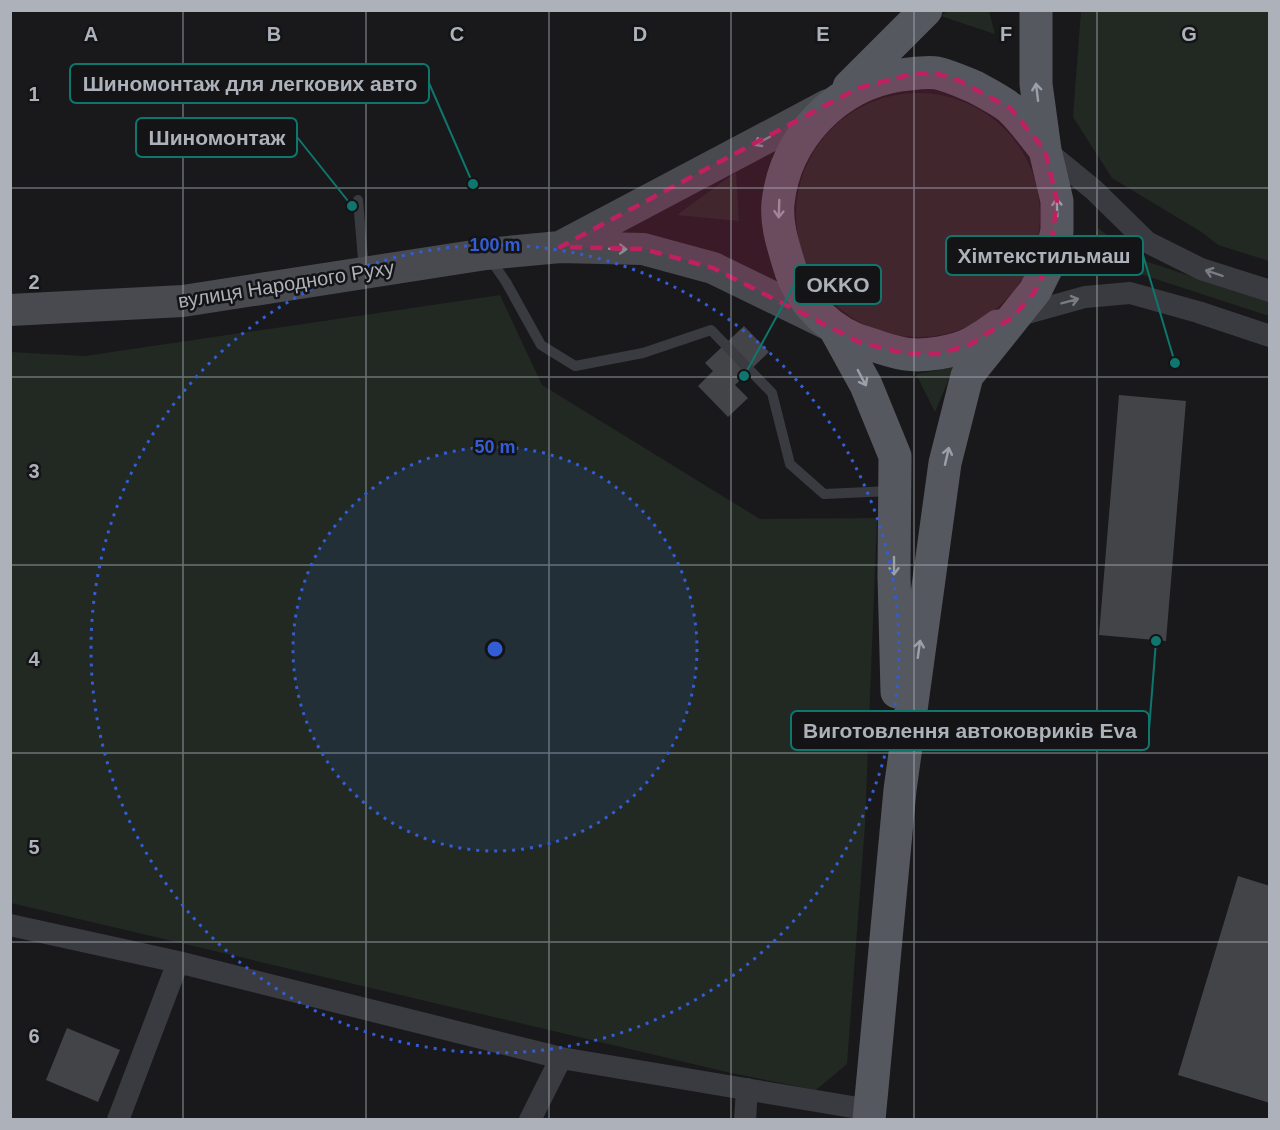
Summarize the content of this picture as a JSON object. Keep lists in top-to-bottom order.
{
  "streets": {
    "main road": ["вулиця Народного Руху"]
  },
  "places": [
    "Шиномонтаж для легкових авто",
    "Шиномонтаж",
    "Хімтекстильмаш",
    "OKKO",
    "Виготовлення автоковриків Eva"
  ],
  "grid": {
    "columns": [
      "A",
      "B",
      "C",
      "D",
      "E",
      "F",
      "G"
    ],
    "rows": [
      "1",
      "2",
      "3",
      "4",
      "5",
      "6"
    ]
  },
  "rings": ["100 m", "50 m"]
}
